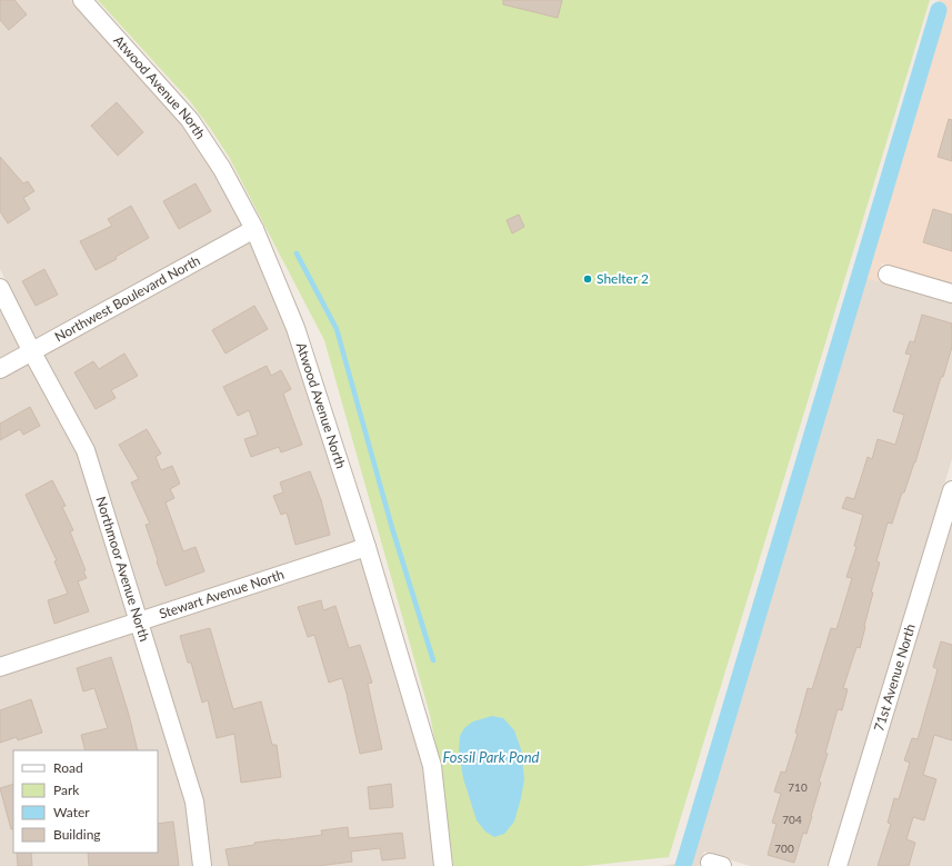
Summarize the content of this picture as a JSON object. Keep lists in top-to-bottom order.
{
  "streets": {
    "street": [
      "Atwood Avenue North",
      "Northwest Boulevard North",
      "Northmoor Avenue North",
      "Stewart Avenue North",
      "71st Avenue North"
    ]
  },
  "crossings": [
    ["Atwood Avenue North", "Northwest Boulevard North"],
    ["Atwood Avenue North", "Stewart Avenue North"],
    ["Northwest Boulevard North", "Northmoor Avenue North"],
    ["Northmoor Avenue North", "Stewart Avenue North"]
  ],
  "water": ["Fossil Park Pond"],
  "places": ["Shelter 2"],
  "house_numbers": ["710", "704", "700"],
  "legend": [
    "Road",
    "Park",
    "Water",
    "Building"
  ]
}
